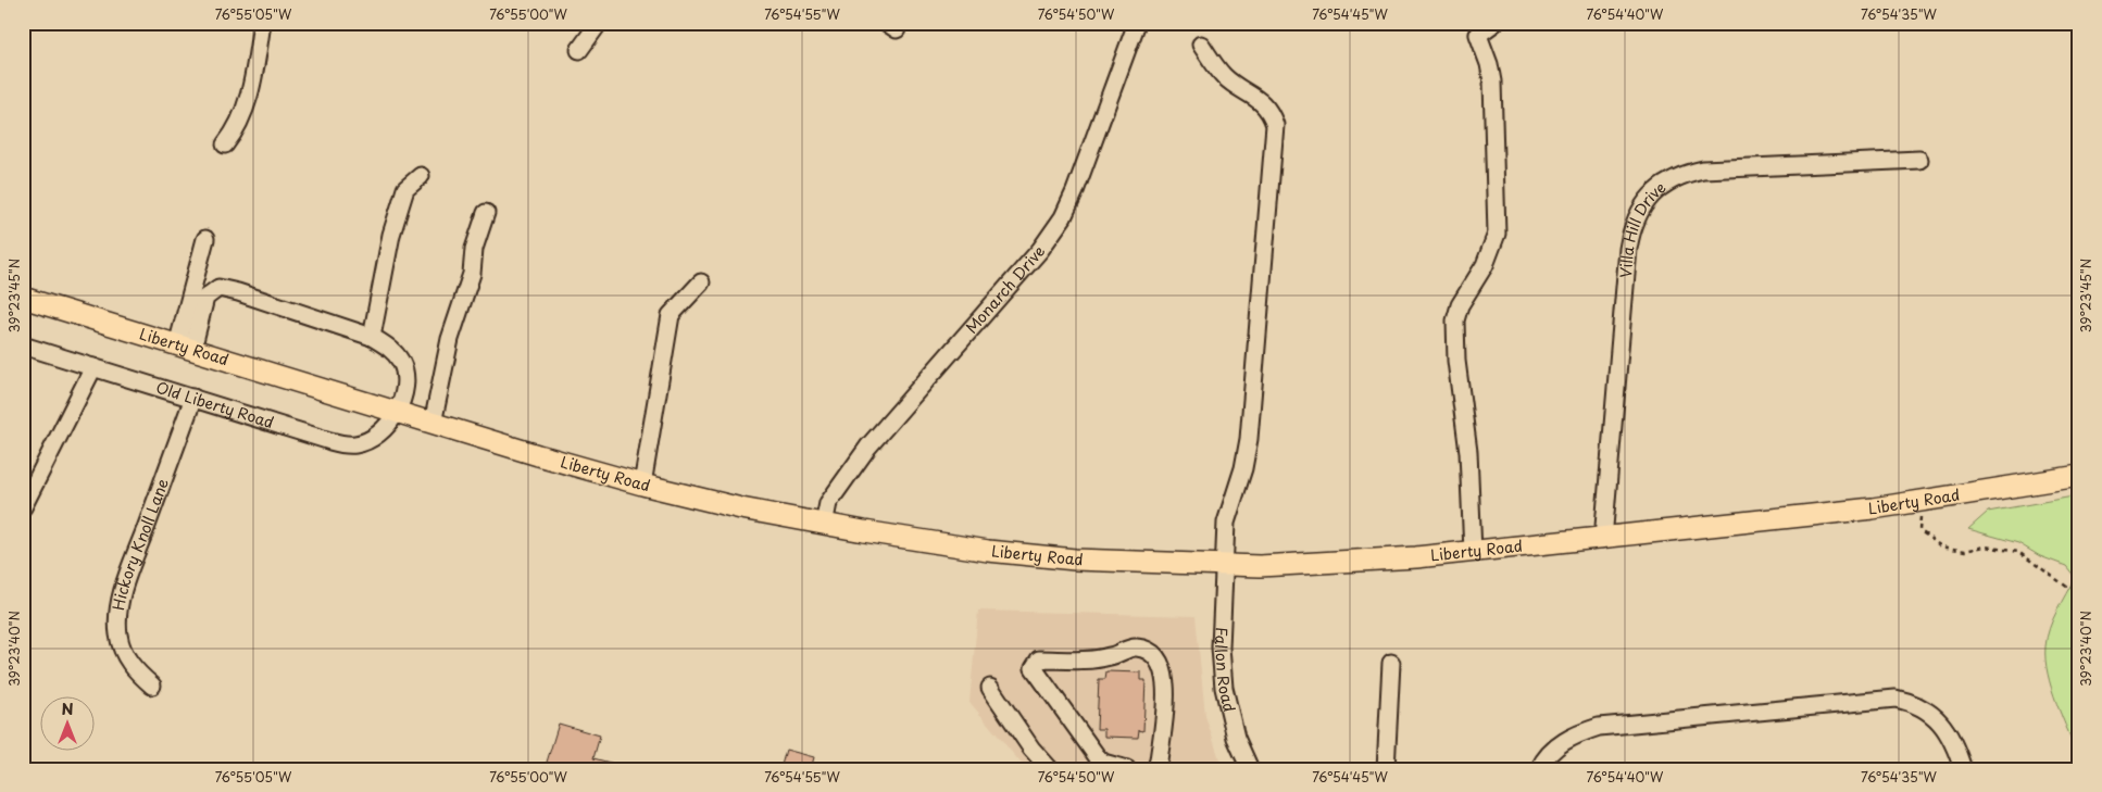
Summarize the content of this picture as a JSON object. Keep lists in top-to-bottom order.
{
  "streets": {
    "main road": ["Liberty Road"],
    "street": [
      "Villa Hill Drive",
      "Monarch Drive",
      "Old Liberty Road",
      "Hickory Knoll Lane",
      "Fallon Road"
    ]
  },
  "crossings": [
    ["Villa Hill Drive", "Liberty Road"],
    ["Monarch Drive", "Liberty Road"],
    ["Liberty Road", "Old Liberty Road"],
    ["Liberty Road", "Fallon Road"],
    ["Old Liberty Road", "Hickory Knoll Lane"]
  ],
  "north": "top",
  "coordinates": [
    "76°55'05\"W",
    "76°55'00\"W",
    "76°54'55\"W",
    "76°54'50\"W",
    "76°54'45\"W",
    "76°54'40\"W",
    "76°54'35\"W",
    "39°23'45\"N",
    "39°23'40\"N"
  ]
}
